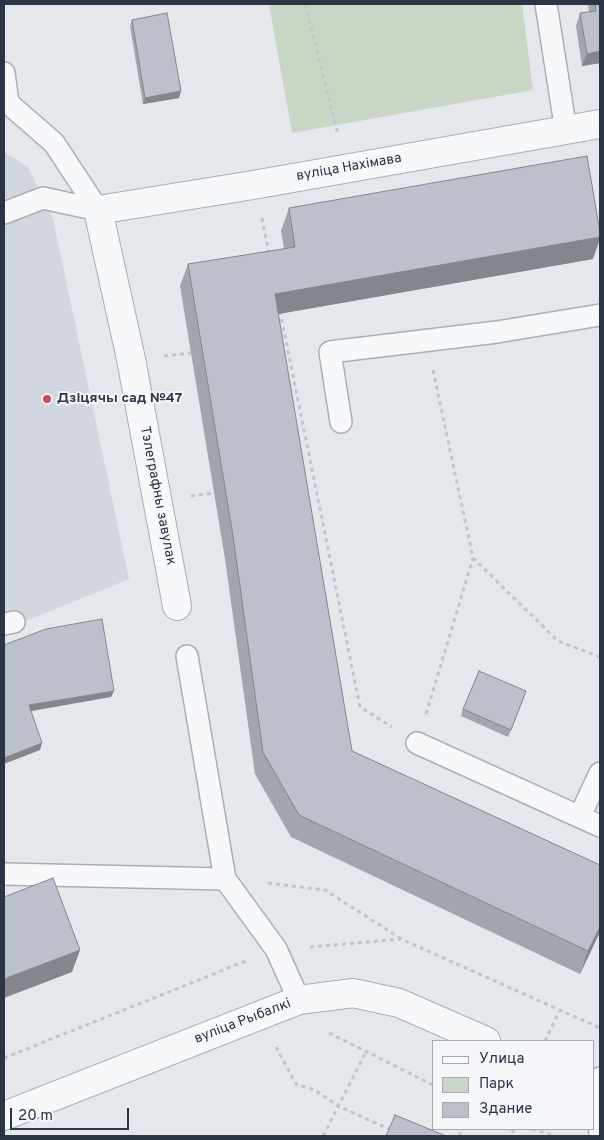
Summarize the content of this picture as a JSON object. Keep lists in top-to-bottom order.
{
  "streets": {
    "street": ["вуліца Нахімава", "Тэлеграфны завулак", "вуліца Рыбалкі"]
  },
  "crossings": [
    ["вуліца Нахімава", "Тэлеграфны завулак"]
  ],
  "places": ["Дзіцячы сад №47"],
  "legend": ["Улица", "Парк", "Здание"],
  "scale_bar": "20 m"
}
